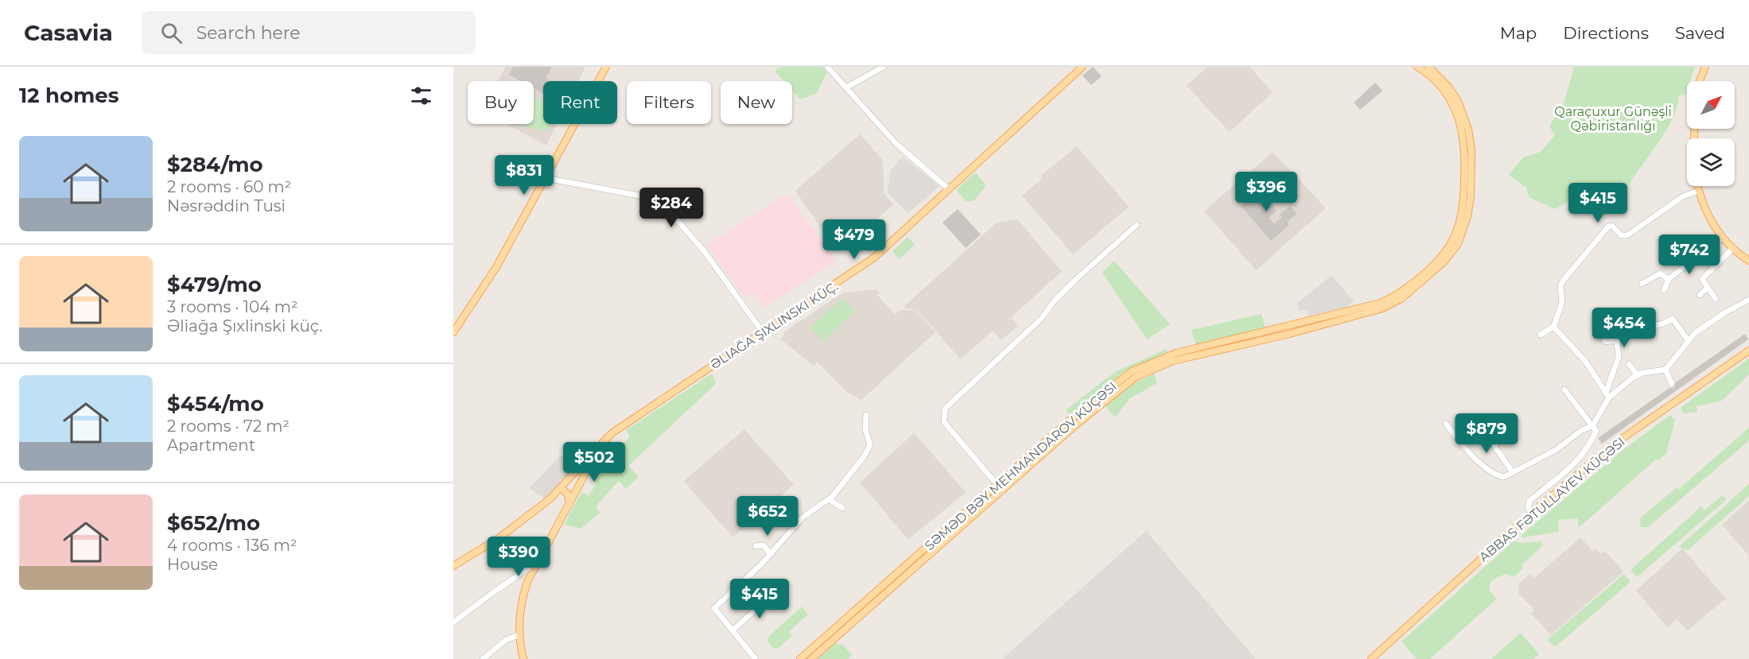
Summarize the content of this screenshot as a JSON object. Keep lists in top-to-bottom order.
{
  "streets": {
    "main road": ["SƏMƏD BƏY MEHMANDAROV KÜÇƏSI", "ABBAS FƏTULLAYEV KÜÇƏSI"]
  },
  "parks": ["Qaraçuxur Günəşli Qəbiristanlığı"],
  "north": "top right",
  "page": {
    "header": "Casavia",
    "search": "Search here",
    "nav": ["Map", "Directions", "Saved"],
    "heading": "12 homes",
    "chip": [
      "Buy",
      "Rent",
      "Filters",
      "New"
    ],
    "list": [
      {
        "name": "$284/mo",
        "note": "2 rooms · 60 m² · Nəsrəddin Tusi"
      },
      {
        "name": "$479/mo",
        "note": "3 rooms · 104 m² · Əliağa Şıxlinski küç."
      },
      {
        "name": "$454/mo",
        "note": "2 rooms · 72 m² · Apartment"
      },
      {
        "name": "$652/mo",
        "note": "4 rooms · 136 m² · House"
      }
    ],
    "price": [
      "$831",
      "$396",
      "$415",
      "$284",
      "$479",
      "$742",
      "$454",
      "$879",
      "$502",
      "$652",
      "$390",
      "$415"
    ]
  }
}
